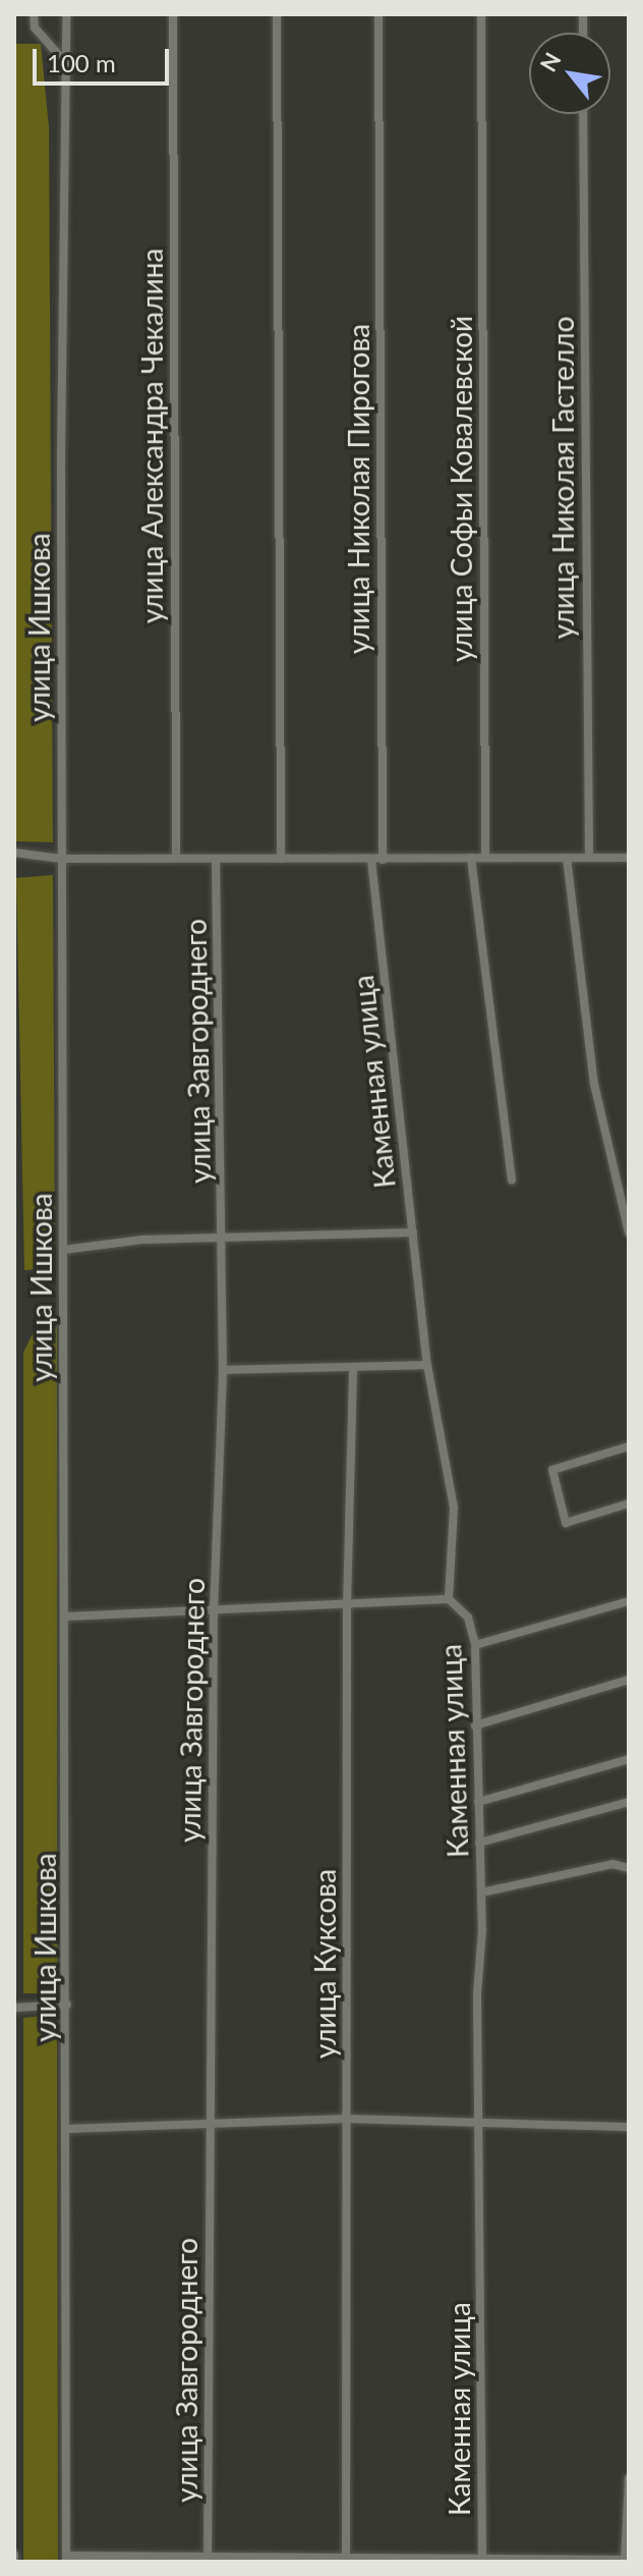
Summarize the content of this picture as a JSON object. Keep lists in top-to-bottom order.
{
  "streets": {
    "street": [
      "улица Александра Чекалина",
      "улица Николая Гастелло",
      "улица Николая Пирогова",
      "улица Софьи Ковалевской",
      "улица Ишкова",
      "улица Завгороднего",
      "Каменная улица",
      "улица Куксова"
    ]
  },
  "scale_bar": "100 m",
  "north": "top left"
}
